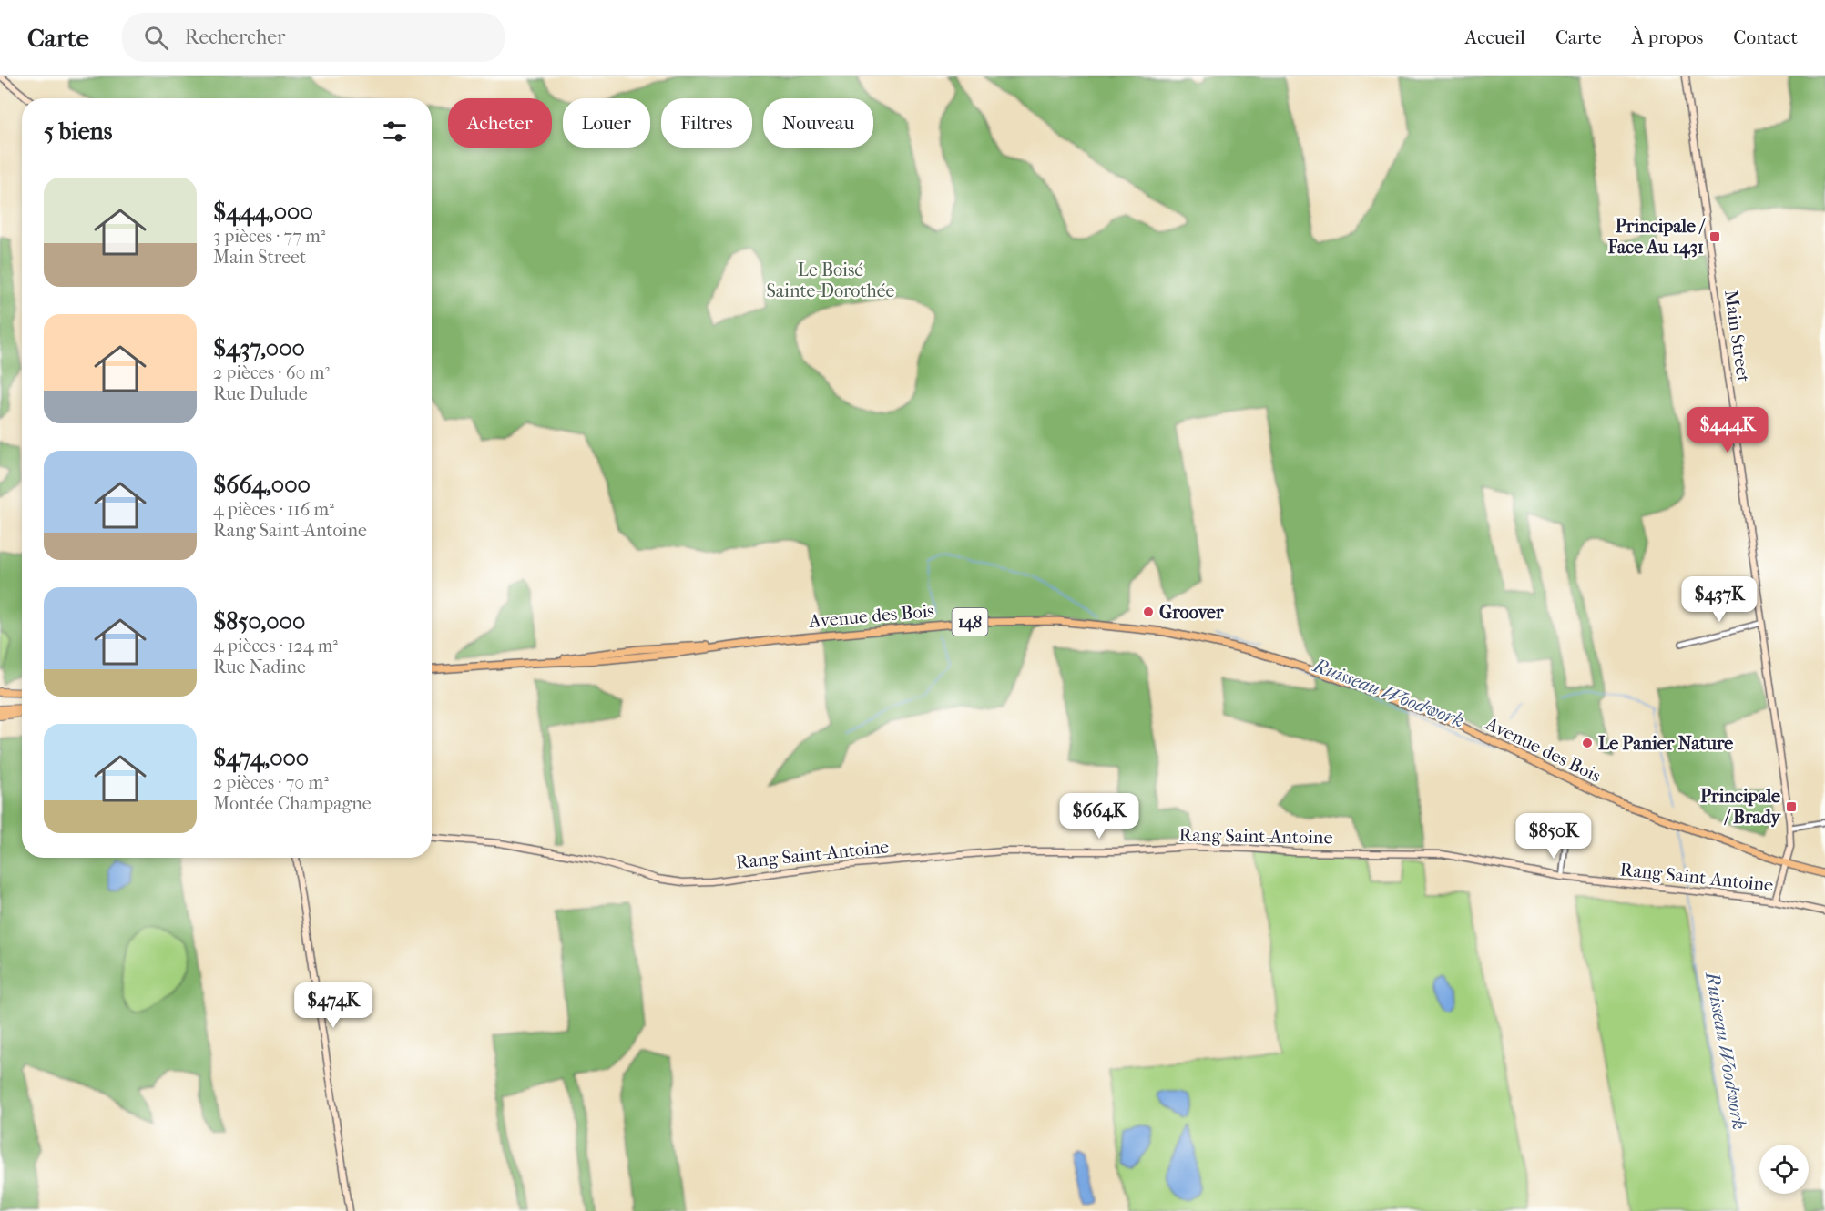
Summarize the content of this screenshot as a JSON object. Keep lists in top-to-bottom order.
{
  "streets": {
    "main road": ["Avenue des Bois", "148"],
    "street": ["Main Street", "Rang Saint-Antoine"]
  },
  "crossings": [
    ["Main Street", "Avenue des Bois"],
    ["Main Street", "Rang Saint-Antoine"]
  ],
  "water": ["Ruisseau Woodwork"],
  "parks": ["Le Boisé Sainte-Dorothée"],
  "places": {
    "transit": ["Principale / Face Au 1431", "Principale / Brady"],
    "other": ["Groover", "Le Panier Nature"]
  },
  "page": {
    "header": "Carte",
    "search": "Rechercher",
    "nav": [
      "Accueil",
      "Carte",
      "À propos",
      "Contact"
    ],
    "chip": [
      "Acheter",
      "Louer",
      "Filtres",
      "Nouveau"
    ],
    "heading": "5 biens",
    "list": [
      {
        "name": "$444,000",
        "note": "3 pièces · 77 m² · Main Street"
      },
      {
        "name": "$437,000",
        "note": "2 pièces · 60 m² · Rue Dulude"
      },
      {
        "name": "$664,000",
        "note": "4 pièces · 116 m² · Rang Saint-Antoine"
      },
      {
        "name": "$850,000",
        "note": "4 pièces · 124 m² · Rue Nadine"
      },
      {
        "name": "$474,000",
        "note": "2 pièces · 70 m² · Montée Champagne"
      }
    ],
    "price": [
      "$444K",
      "$437K",
      "$664K",
      "$850K",
      "$474K"
    ]
  }
}
